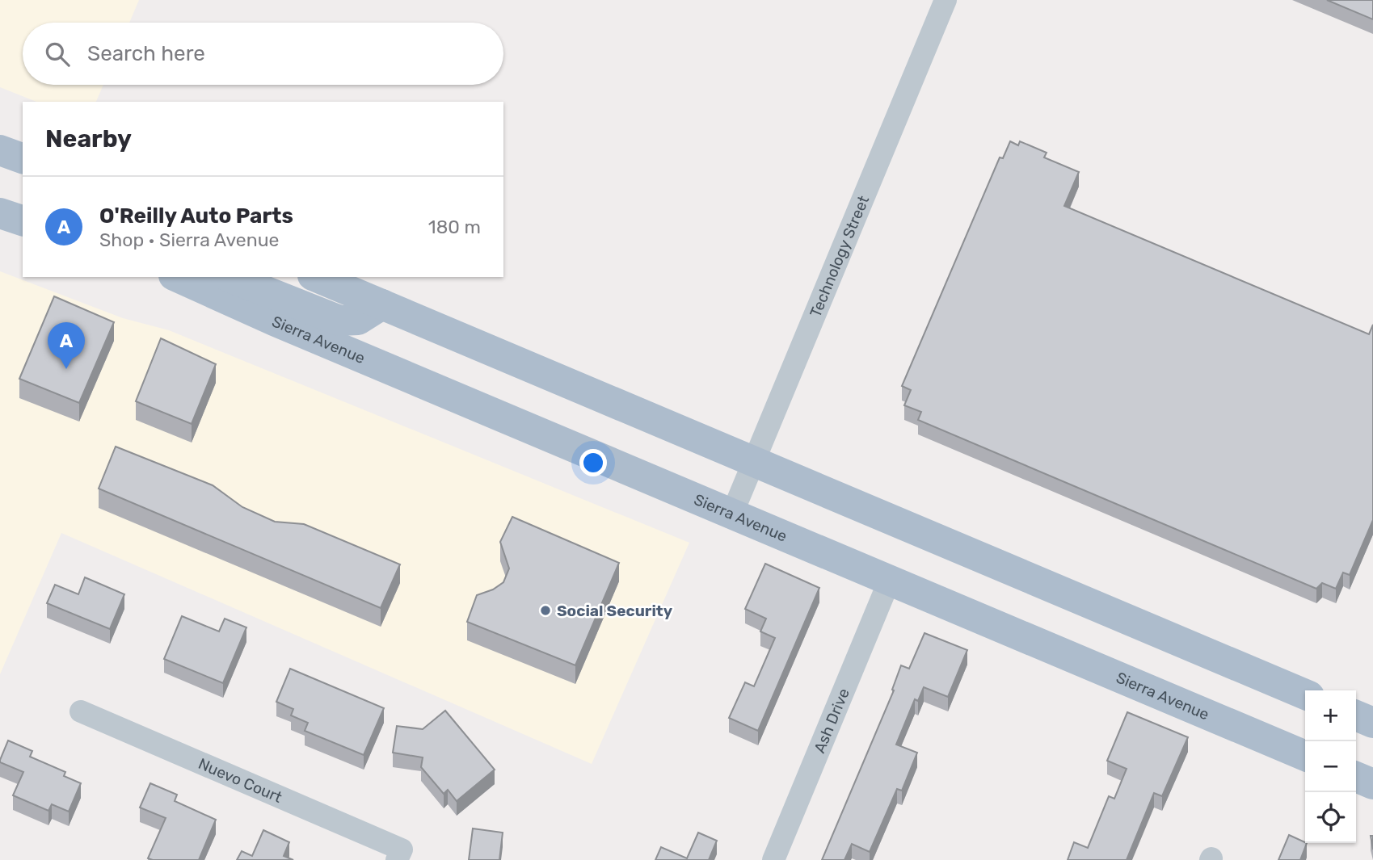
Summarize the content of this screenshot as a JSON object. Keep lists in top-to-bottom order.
{
  "streets": {
    "main road": ["Sierra Avenue"],
    "street": ["Technology Street", "Ash Drive", "Nuevo Court"]
  },
  "crossings": [
    ["Technology Street", "Sierra Avenue"],
    ["Sierra Avenue", "Ash Drive"]
  ],
  "places": ["Social Security"],
  "page": {
    "search": "Search here",
    "heading": "Nearby",
    "list": [
      {
        "mark": "A",
        "name": "O'Reilly Auto Parts",
        "note": "Shop · Sierra Avenue",
        "value": "180 m"
      }
    ],
    "pins": "A",
    "map_buttons": ["+", "−"]
  }
}
